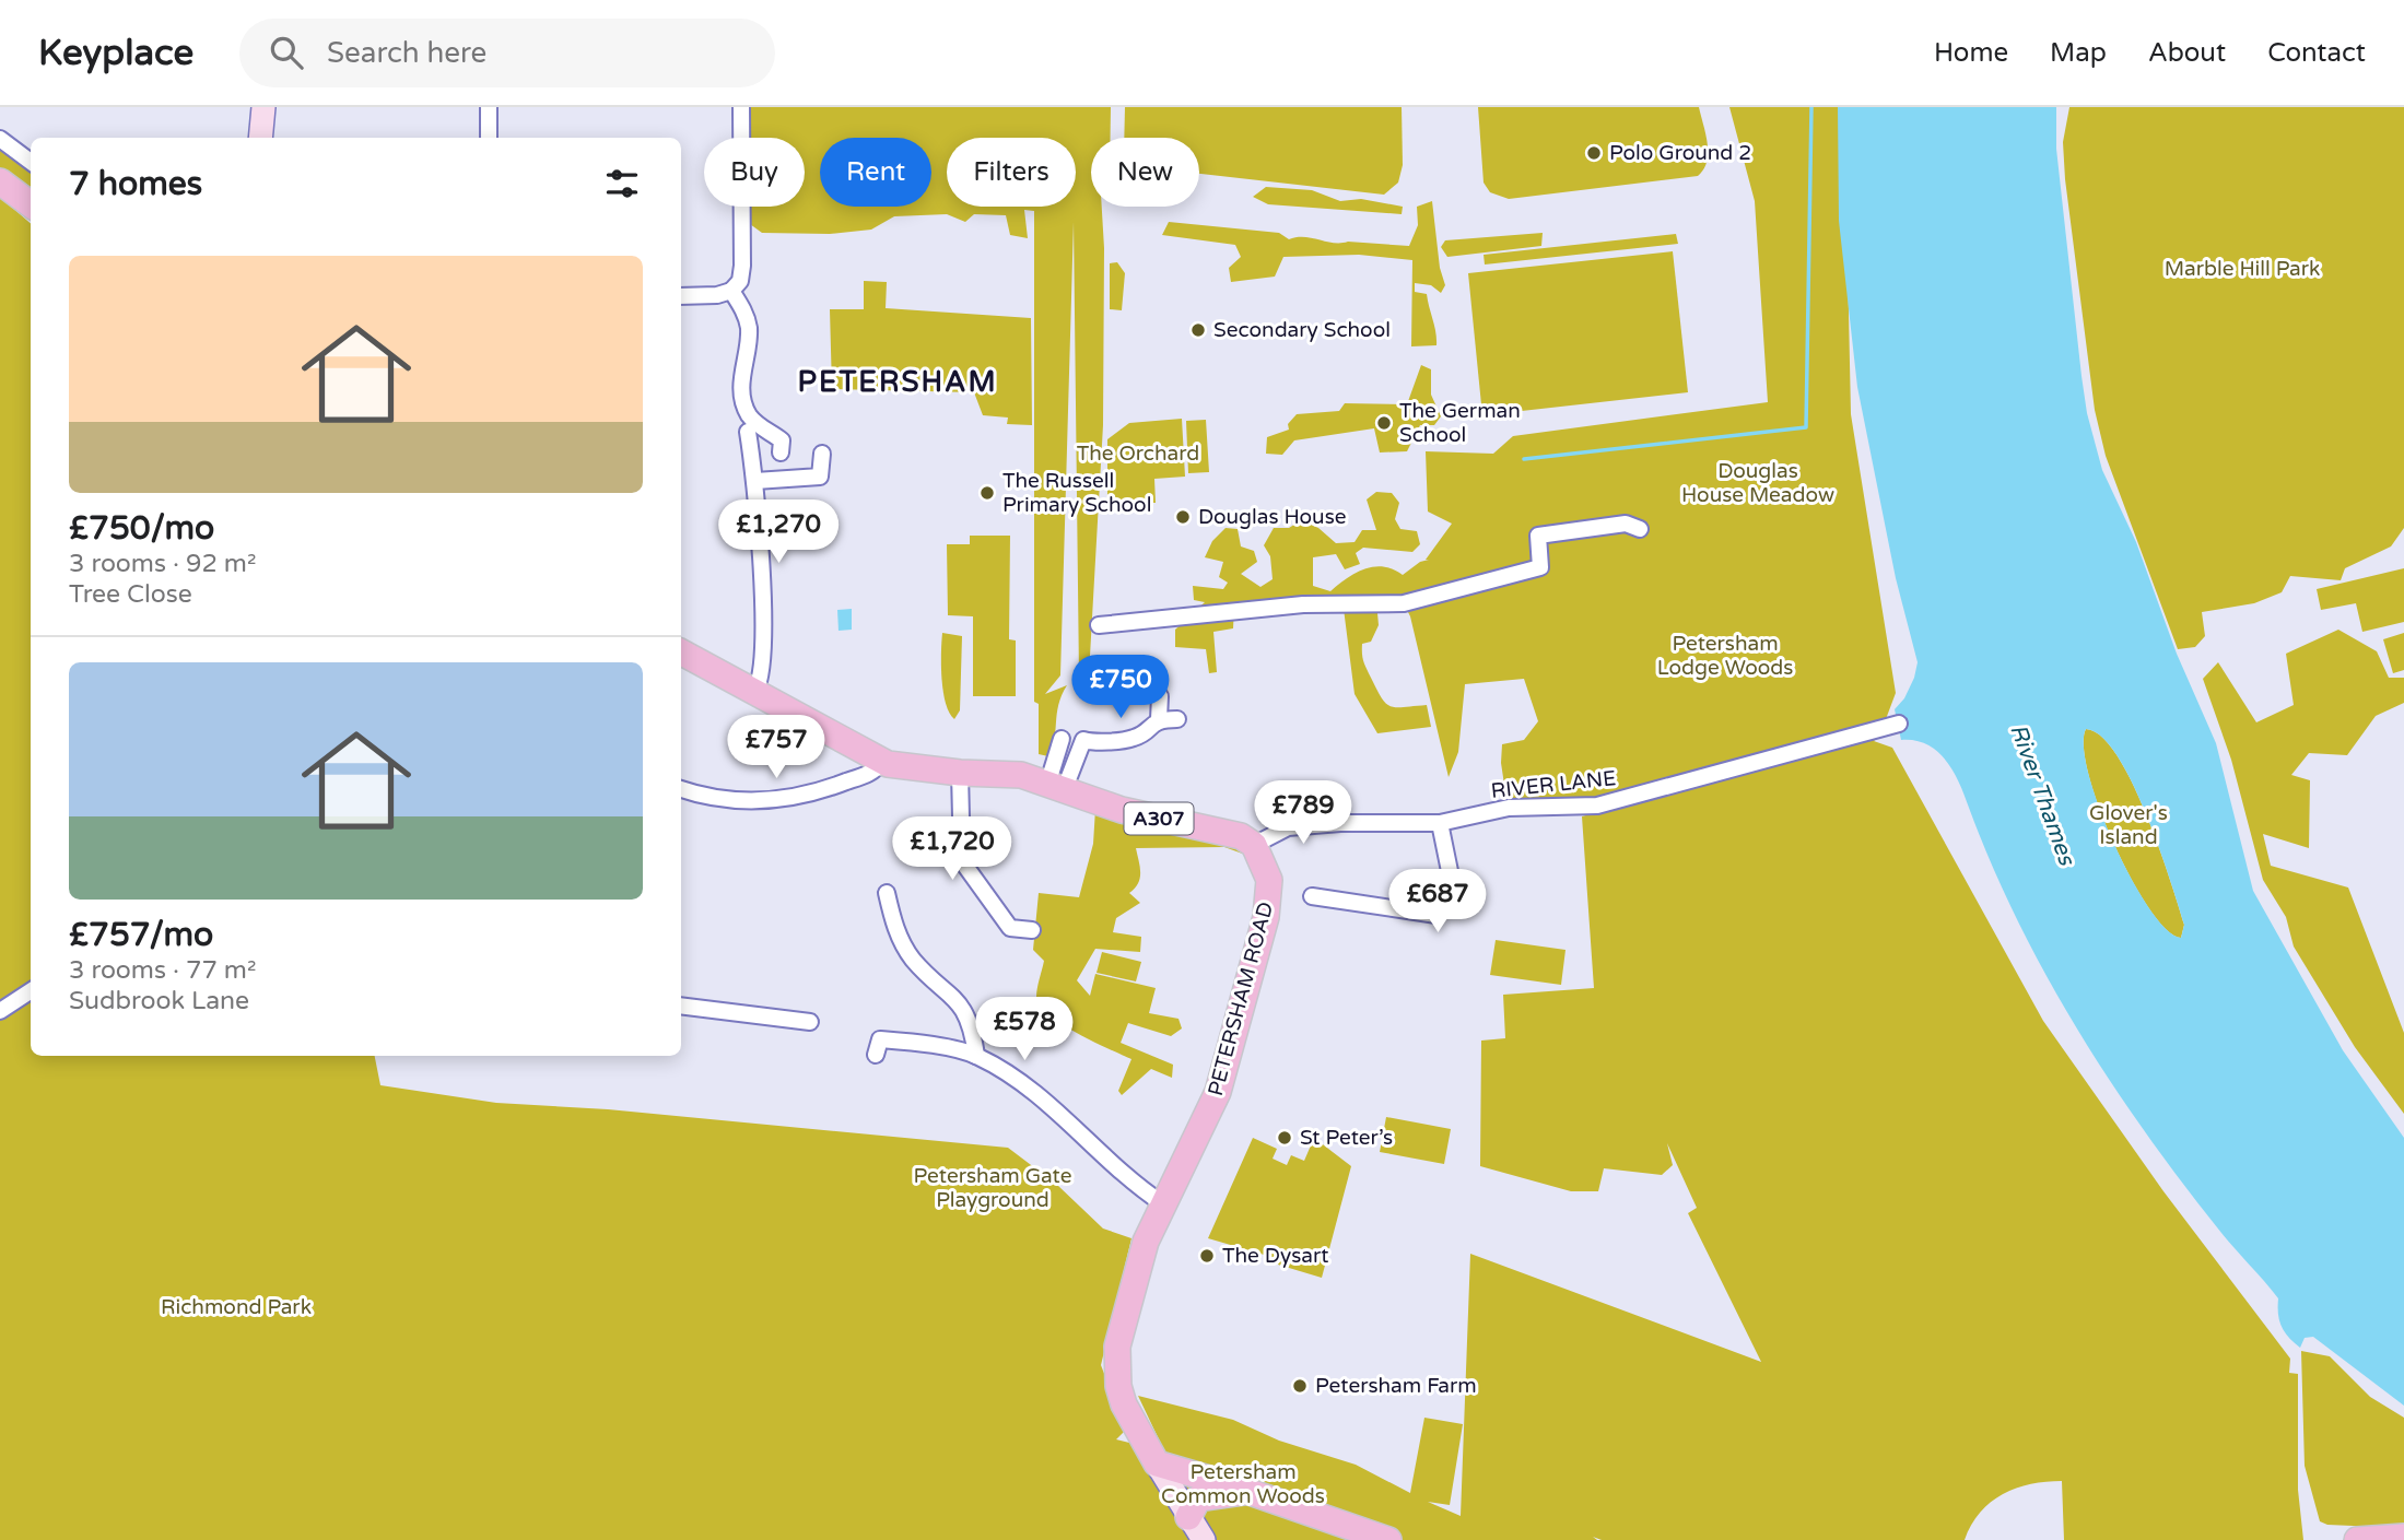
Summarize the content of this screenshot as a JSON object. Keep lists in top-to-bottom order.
{
  "streets": {
    "main road": ["A307", "PETERSHAM ROAD"],
    "street": ["RIVER LANE"]
  },
  "crossings": [
    ["RIVER LANE", "A307"],
    ["RIVER LANE", "PETERSHAM ROAD"],
    ["A307", "PETERSHAM ROAD"]
  ],
  "districts": ["PETERSHAM"],
  "water": ["River Thames"],
  "parks": [
    "Marble Hill Park",
    "The Orchard",
    "Douglas House Meadow",
    "Petersham Lodge Woods",
    "Glover's Island",
    "Petersham Gate Playground",
    "Richmond Park",
    "Petersham Common Woods"
  ],
  "places": [
    "Polo Ground 2",
    "Secondary School",
    "The German School",
    "The Russell Primary School",
    "Douglas House",
    "St Peter’s",
    "The Dysart",
    "Petersham Farm"
  ],
  "page": {
    "header": "Keyplace",
    "search": "Search here",
    "nav": [
      "Home",
      "Map",
      "About",
      "Contact"
    ],
    "chip": [
      "Buy",
      "Rent",
      "Filters",
      "New"
    ],
    "heading": "7 homes",
    "list": [
      {
        "name": "£750/mo",
        "note": "3 rooms · 92 m² · Tree Close"
      },
      {
        "name": "£757/mo",
        "note": "3 rooms · 77 m² · Sudbrook Lane"
      }
    ],
    "price": [
      "£1,270",
      "£750",
      "£757",
      "£789",
      "£1,720",
      "£687",
      "£578"
    ]
  }
}
